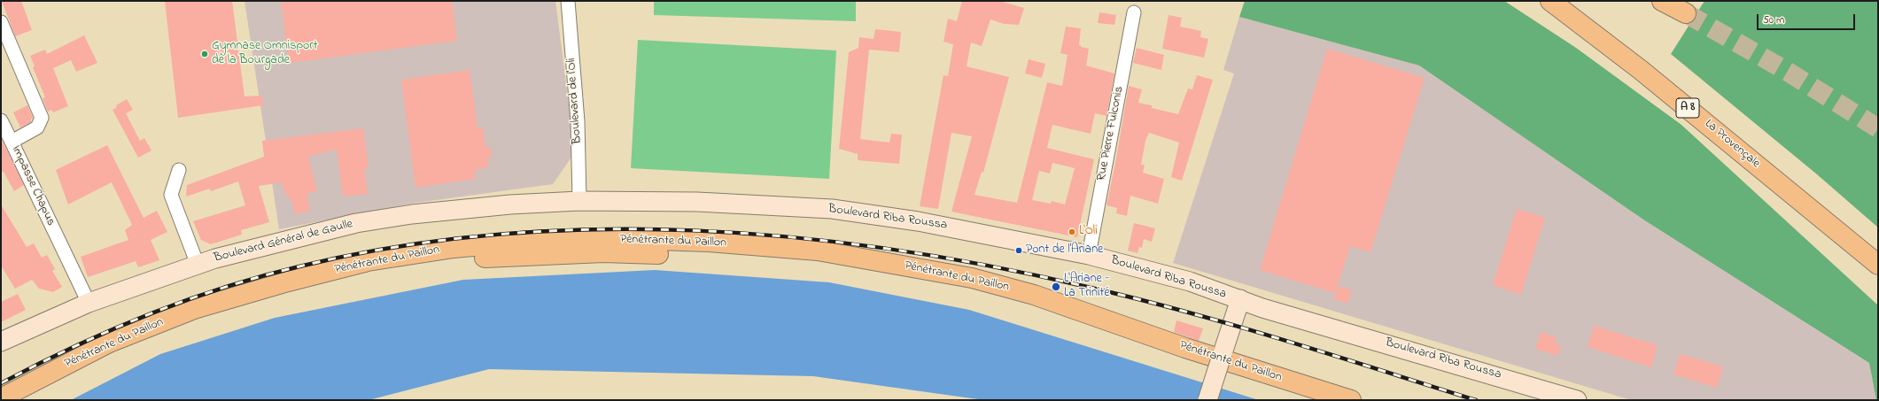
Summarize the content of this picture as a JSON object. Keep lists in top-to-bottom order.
{
  "streets": {
    "main road": ["A 8", "La Provençale", "Pénétrante du Paillon"],
    "street": [
      "Boulevard de l'Oli",
      "Rue Pierre Fulconis",
      "Impasse Chapus",
      "Boulevard Riba Roussa",
      "Boulevard Général de Gaulle"
    ]
  },
  "crossings": [
    ["Boulevard de l'Oli", "Boulevard Riba Roussa"],
    ["Boulevard de l'Oli", "Boulevard Général de Gaulle"],
    ["Rue Pierre Fulconis", "Boulevard Riba Roussa"],
    ["Impasse Chapus", "Boulevard Général de Gaulle"],
    ["Boulevard Riba Roussa", "Boulevard Général de Gaulle"]
  ],
  "places": [
    "Gymnase Omnisport de la Bourgade",
    "L'Oli",
    "Pont de l'Ariane",
    "L'Ariane - La Trinité"
  ],
  "scale_bar": "50 m"
}
